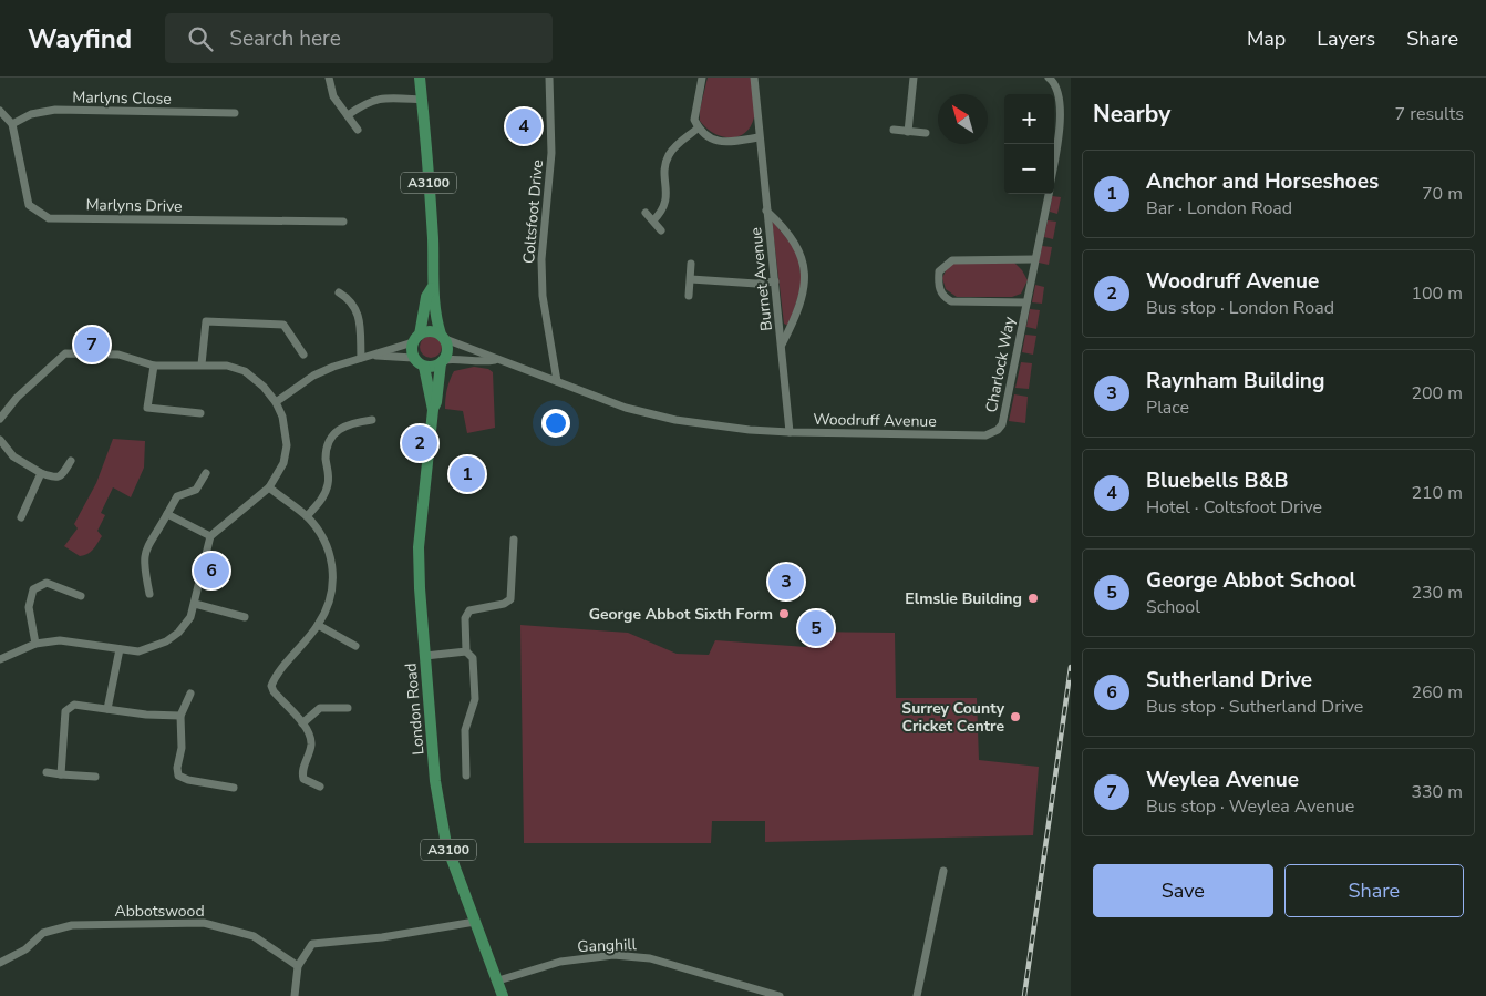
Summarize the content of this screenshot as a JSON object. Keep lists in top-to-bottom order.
{
  "streets": {
    "main road": ["A3100", "London Road"],
    "street": [
      "Marlyns Close",
      "Marlyns Drive",
      "Coltsfoot Drive",
      "Burnet Avenue",
      "Charlock Way",
      "Woodruff Avenue",
      "Abbotswood",
      "Ganghill"
    ]
  },
  "crossings": [
    ["Marlyns Close", "Marlyns Drive"],
    ["A3100", "Woodruff Avenue"],
    ["A3100", "London Road"],
    ["Coltsfoot Drive", "Woodruff Avenue"],
    ["Burnet Avenue", "Woodruff Avenue"],
    ["Charlock Way", "Woodruff Avenue"],
    ["Woodruff Avenue", "London Road"],
    ["London Road", "Ganghill"]
  ],
  "places": ["Elmslie Building", "George Abbot Sixth Form", "Surrey County Cricket Centre"],
  "north": "top left",
  "page": {
    "header": "Wayfind",
    "search": "Search here",
    "nav": ["Map", "Layers", "Share"],
    "heading": ["Nearby", "7 results"],
    "map_buttons": ["+", "−"],
    "pins": [
      "4",
      "7",
      "2",
      "1",
      "6",
      "3",
      "5"
    ],
    "list": [
      {
        "mark": "1",
        "name": "Anchor and Horseshoes",
        "note": "Bar · London Road",
        "value": "70 m"
      },
      {
        "mark": "2",
        "name": "Woodruff Avenue",
        "note": "Bus stop · London Road",
        "value": "100 m"
      },
      {
        "mark": "3",
        "name": "Raynham Building",
        "note": "Place",
        "value": "200 m"
      },
      {
        "mark": "4",
        "name": "Bluebells B&B",
        "note": "Hotel · Coltsfoot Drive",
        "value": "210 m"
      },
      {
        "mark": "5",
        "name": "George Abbot School",
        "note": "School",
        "value": "230 m"
      },
      {
        "mark": "6",
        "name": "Sutherland Drive",
        "note": "Bus stop · Sutherland Drive",
        "value": "260 m"
      },
      {
        "mark": "7",
        "name": "Weylea Avenue",
        "note": "Bus stop · Weylea Avenue",
        "value": "330 m"
      }
    ],
    "buttons": ["Save", "Share"]
  }
}
